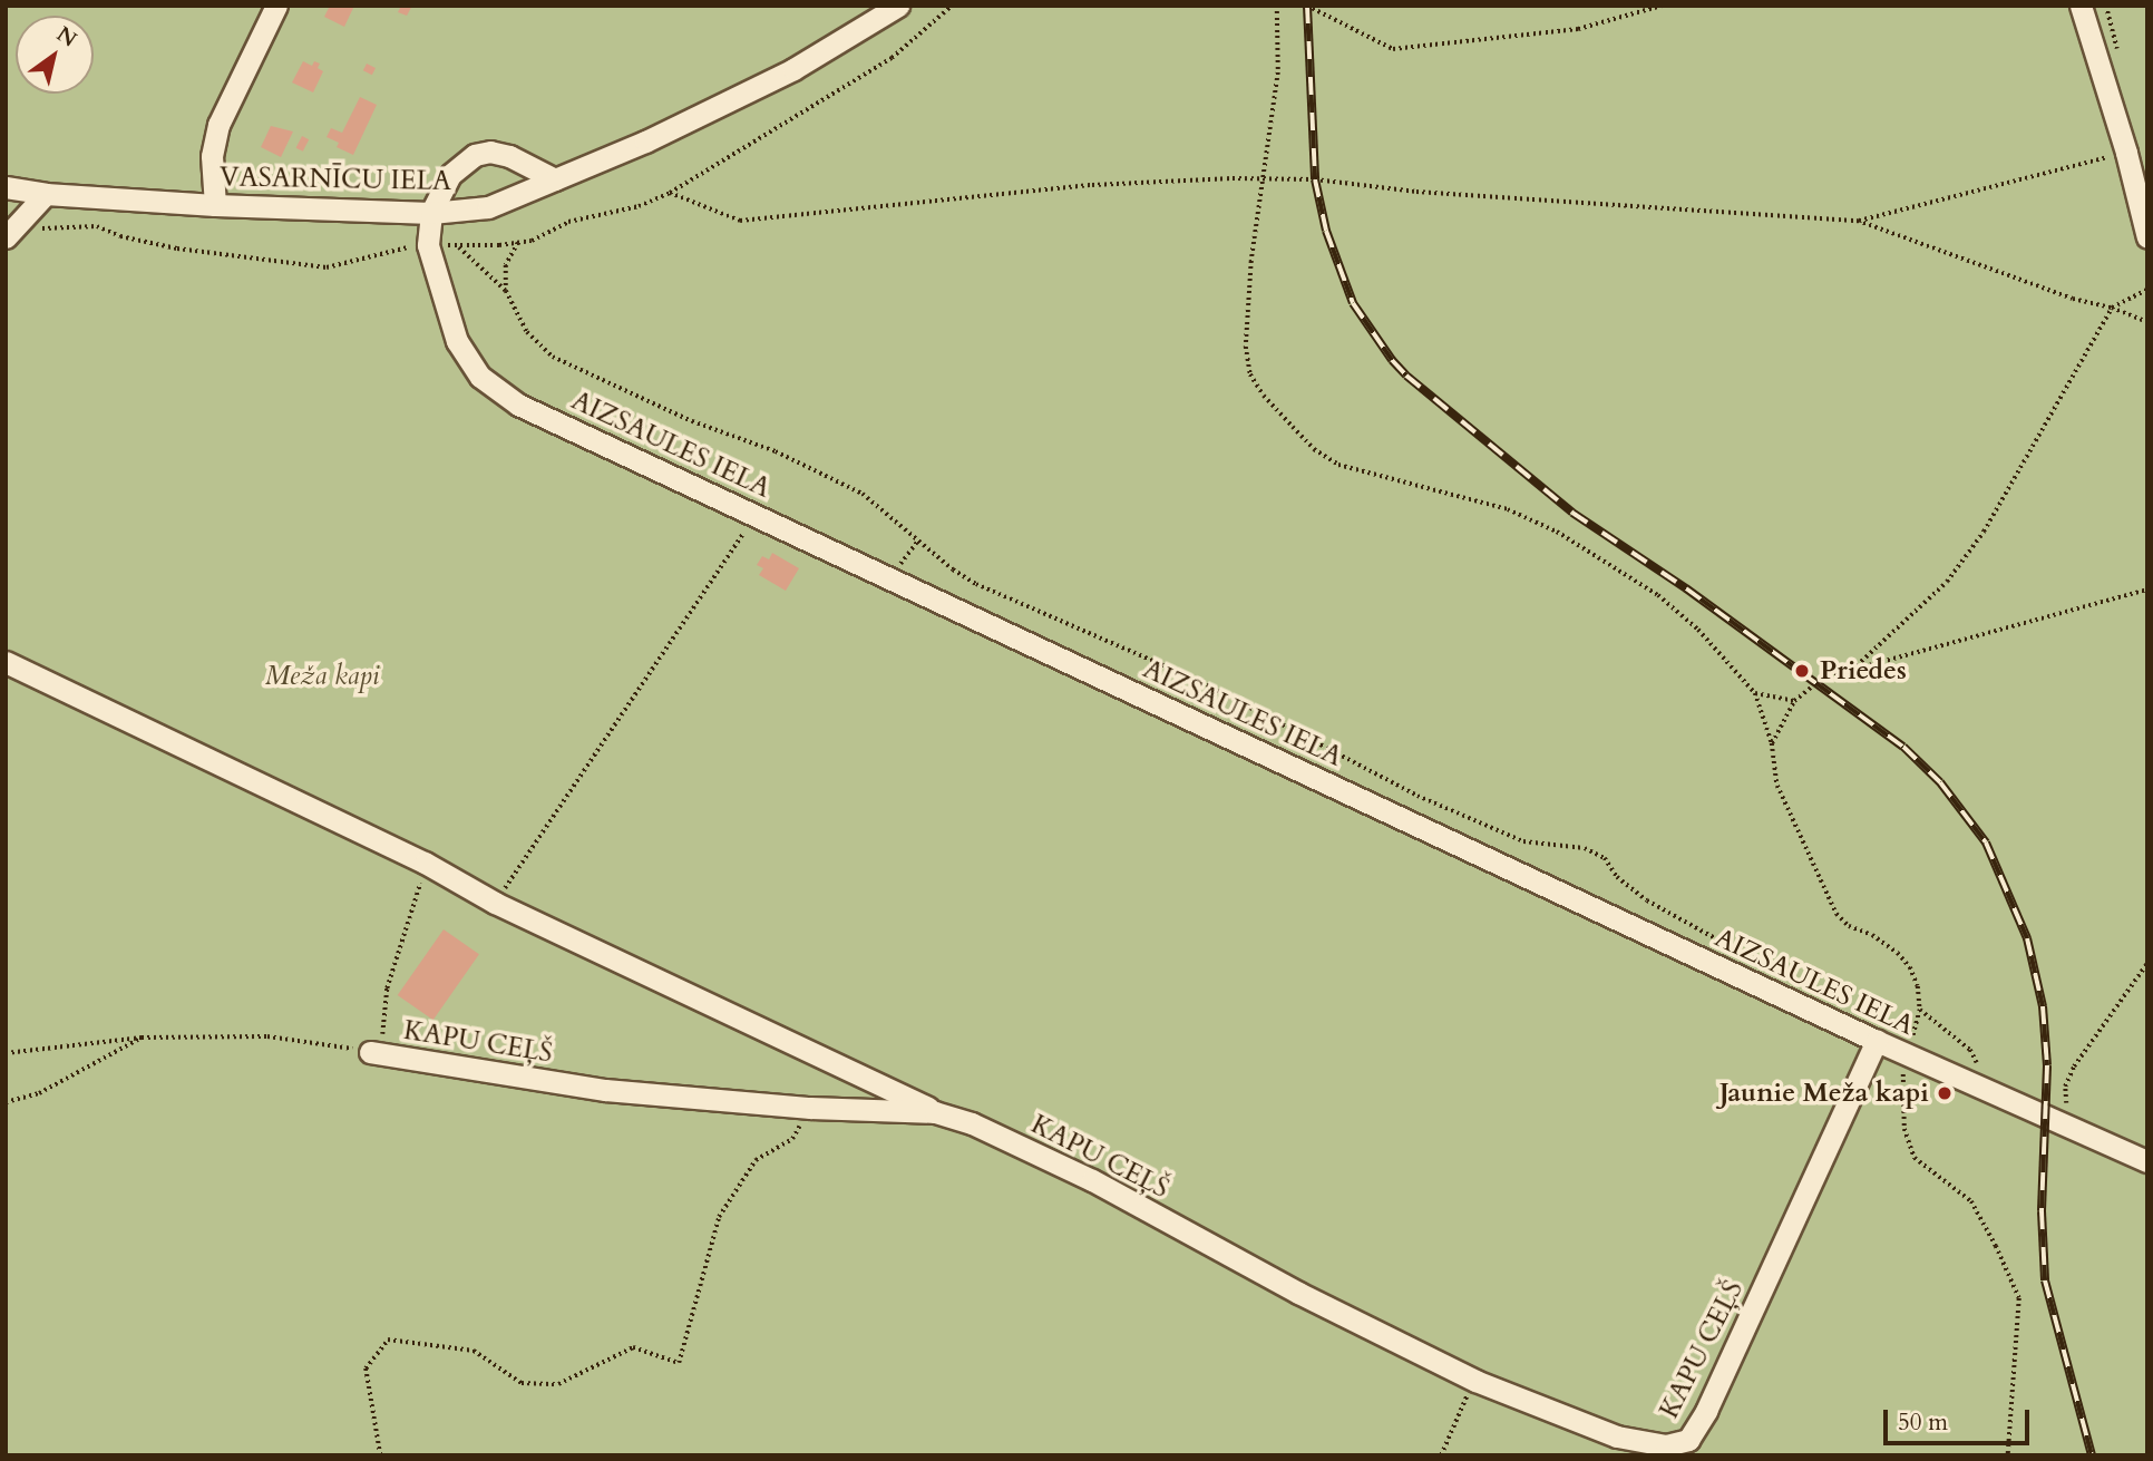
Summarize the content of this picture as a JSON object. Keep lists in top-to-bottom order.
{
  "streets": {
    "street": ["VASARNĪCU IELA", "AIZSAULES IELA", "KAPU CEĻŠ"]
  },
  "crossings": [
    ["VASARNĪCU IELA", "AIZSAULES IELA"],
    ["AIZSAULES IELA", "KAPU CEĻŠ"]
  ],
  "parks": ["Meža kapi"],
  "places": ["Priedes", "Jaunie Meža kapi"],
  "scale_bar": "50 m",
  "north": "top right"
}
